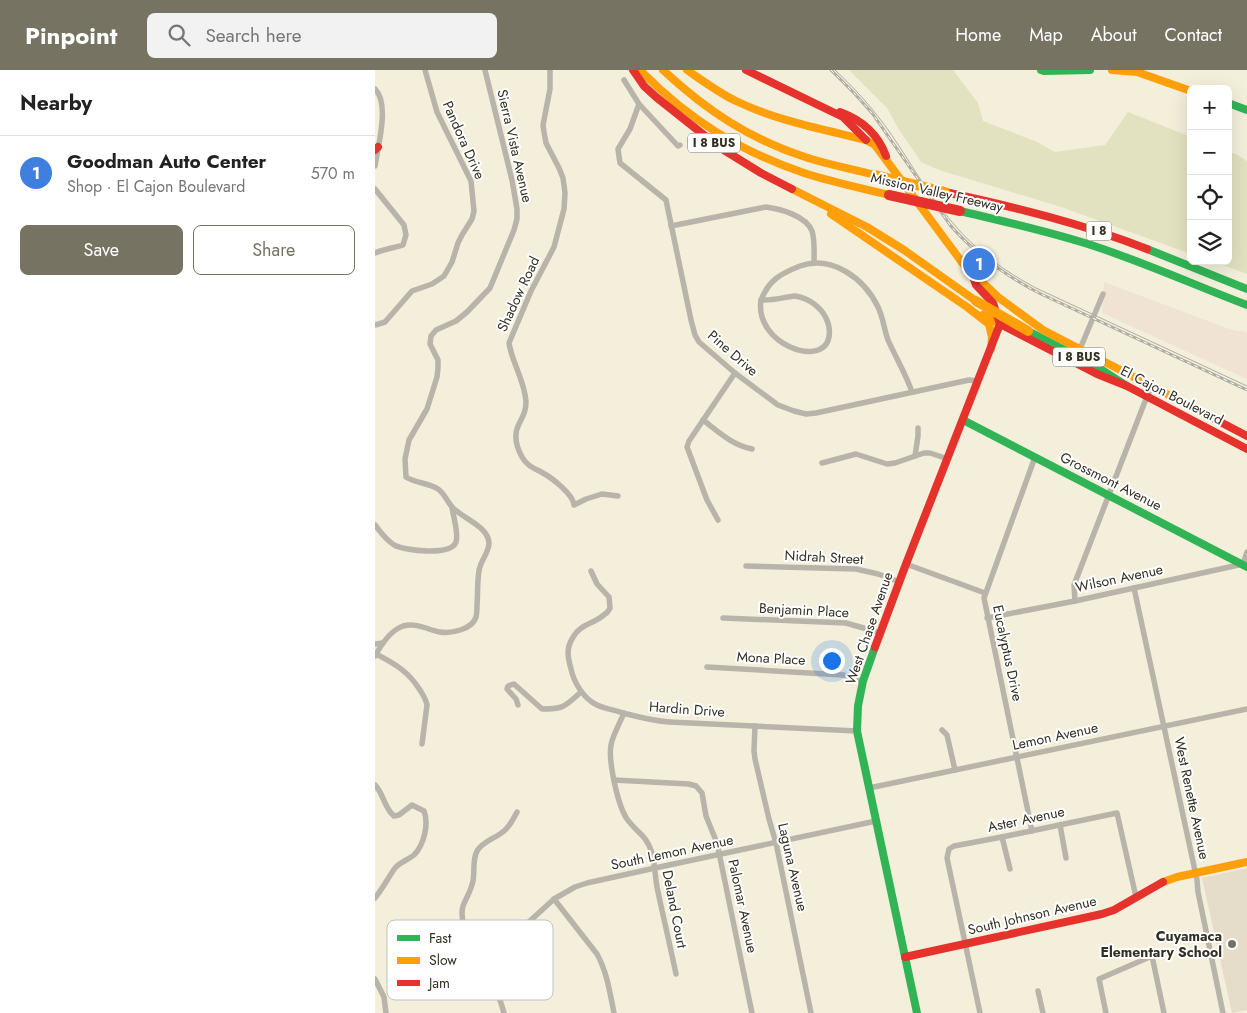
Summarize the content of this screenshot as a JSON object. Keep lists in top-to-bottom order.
{
  "streets": {
    "main road": [
      "I 8 BUS",
      "Mission Valley Freeway",
      "I 8",
      "El Cajon Boulevard",
      "Grossmont Avenue",
      "West Chase Avenue",
      "South Johnson Avenue"
    ],
    "street": [
      "Pandora Drive",
      "Sierra Vista Avenue",
      "Shadow Road",
      "Pine Drive",
      "Nidrah Street",
      "Wilson Avenue",
      "Benjamin Place",
      "Eucalyptus Drive",
      "Mona Place",
      "Hardin Drive",
      "Lemon Avenue",
      "West Renette Avenue",
      "Aster Avenue",
      "South Lemon Avenue",
      "Laguna Avenue",
      "Palomar Avenue",
      "Deland Court"
    ]
  },
  "crossings": [
    ["I 8 BUS", "El Cajon Boulevard"],
    ["Pine Drive", "West Chase Avenue"],
    ["El Cajon Boulevard", "West Chase Avenue"],
    ["Grossmont Avenue", "Wilson Avenue"],
    ["Grossmont Avenue", "West Chase Avenue"],
    ["Grossmont Avenue", "Eucalyptus Drive"],
    ["Nidrah Street", "West Chase Avenue"],
    ["Wilson Avenue", "Eucalyptus Drive"],
    ["Wilson Avenue", "West Renette Avenue"],
    ["Benjamin Place", "West Chase Avenue"],
    ["West Chase Avenue", "Mona Place"],
    ["West Chase Avenue", "Hardin Drive"],
    ["West Chase Avenue", "Lemon Avenue"],
    ["West Chase Avenue", "South Lemon Avenue"],
    ["West Chase Avenue", "South Johnson Avenue"],
    ["Eucalyptus Drive", "Lemon Avenue"],
    ["Eucalyptus Drive", "Aster Avenue"],
    ["Hardin Drive", "Laguna Avenue"],
    ["Hardin Drive", "Deland Court"],
    ["Lemon Avenue", "West Renette Avenue"],
    ["West Renette Avenue", "South Johnson Avenue"],
    ["Aster Avenue", "South Johnson Avenue"],
    ["South Lemon Avenue", "Laguna Avenue"],
    ["South Lemon Avenue", "Palomar Avenue"],
    ["South Lemon Avenue", "Deland Court"],
    ["Palomar Avenue", "Deland Court"]
  ],
  "places": ["Cuyamaca Elementary School"],
  "legend": ["Fast", "Slow", "Jam"],
  "page": {
    "header": "Pinpoint",
    "search": "Search here",
    "nav": [
      "Home",
      "Map",
      "About",
      "Contact"
    ],
    "heading": "Nearby",
    "map_buttons": ["+", "−"],
    "list": [
      {
        "mark": "1",
        "name": "Goodman Auto Center",
        "note": "Shop · El Cajon Boulevard",
        "value": "570 m"
      }
    ],
    "buttons": ["Save", "Share"],
    "pins": "1"
  }
}
